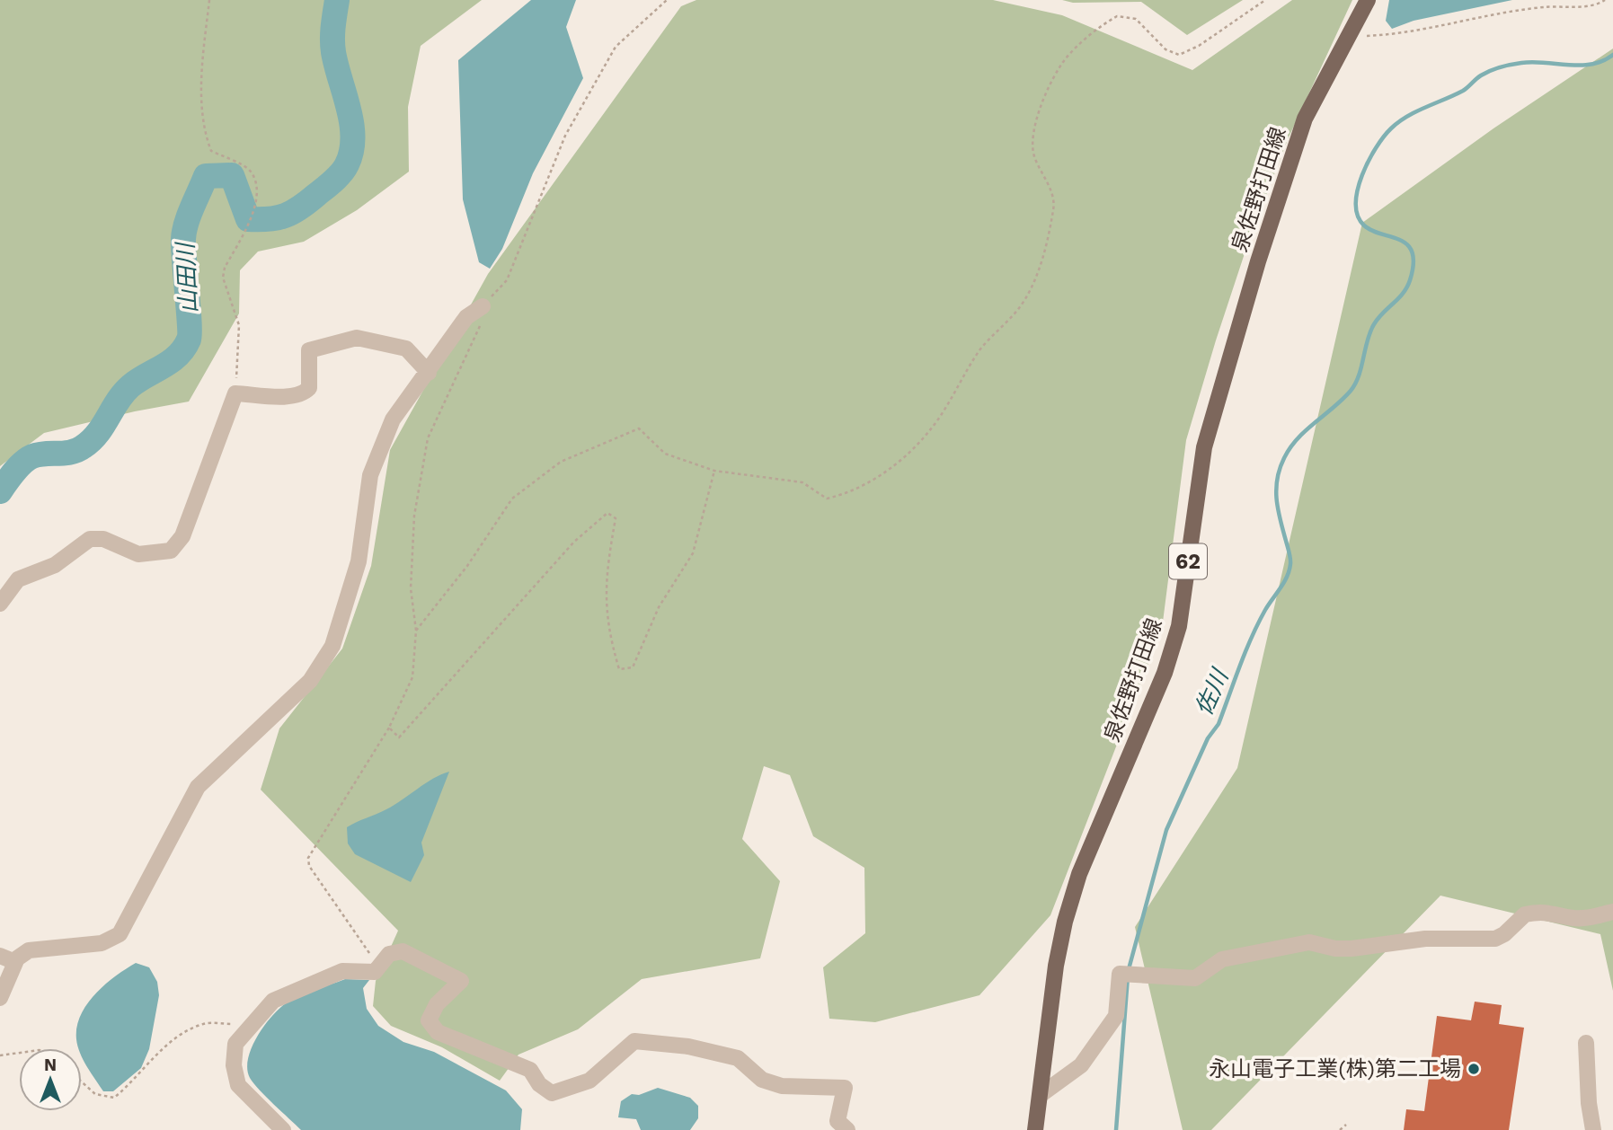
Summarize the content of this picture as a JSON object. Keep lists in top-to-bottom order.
{
  "streets": {
    "main road": ["泉佐野打田線", "62"]
  },
  "water": ["山田川", "佐川"],
  "places": ["永山電子工業(株)第二工場"],
  "north": "top"
}
